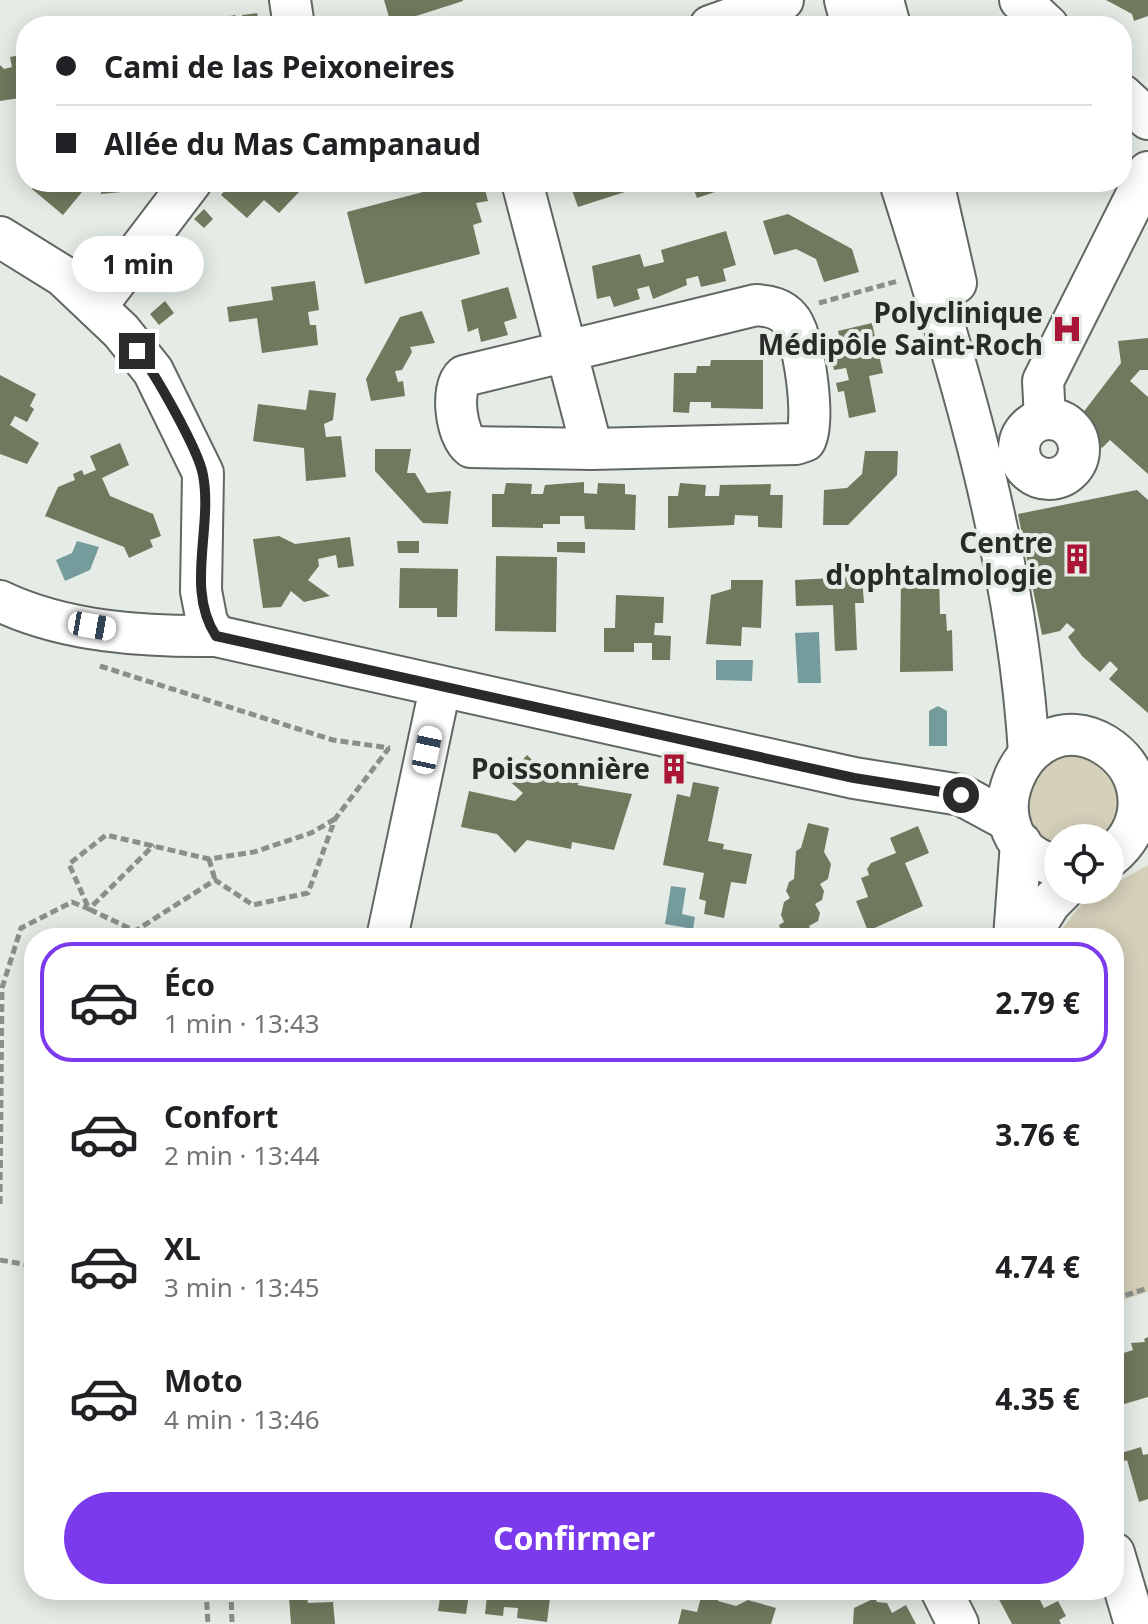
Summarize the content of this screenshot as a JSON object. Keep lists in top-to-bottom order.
{
  "places": {
    "hospital": ["Polyclinique Médipôle Saint-Roch"],
    "building": ["Centre d'ophtalmologie", "Poissonnière"]
  },
  "page": {
    "banner": ["Cami de las Peixoneires", "Allée du Mas Campanaud"],
    "bubble": "1 min",
    "list": [
      {
        "name": "Éco",
        "note": "1 min · 13:43",
        "value": "2.79 €"
      },
      {
        "name": "Confort",
        "note": "2 min · 13:44",
        "value": "3.76 €"
      },
      {
        "name": "XL",
        "note": "3 min · 13:45",
        "value": "4.74 €"
      },
      {
        "name": "Moto",
        "note": "4 min · 13:46",
        "value": "4.35 €"
      }
    ],
    "buttons": "Confirmer"
  }
}
